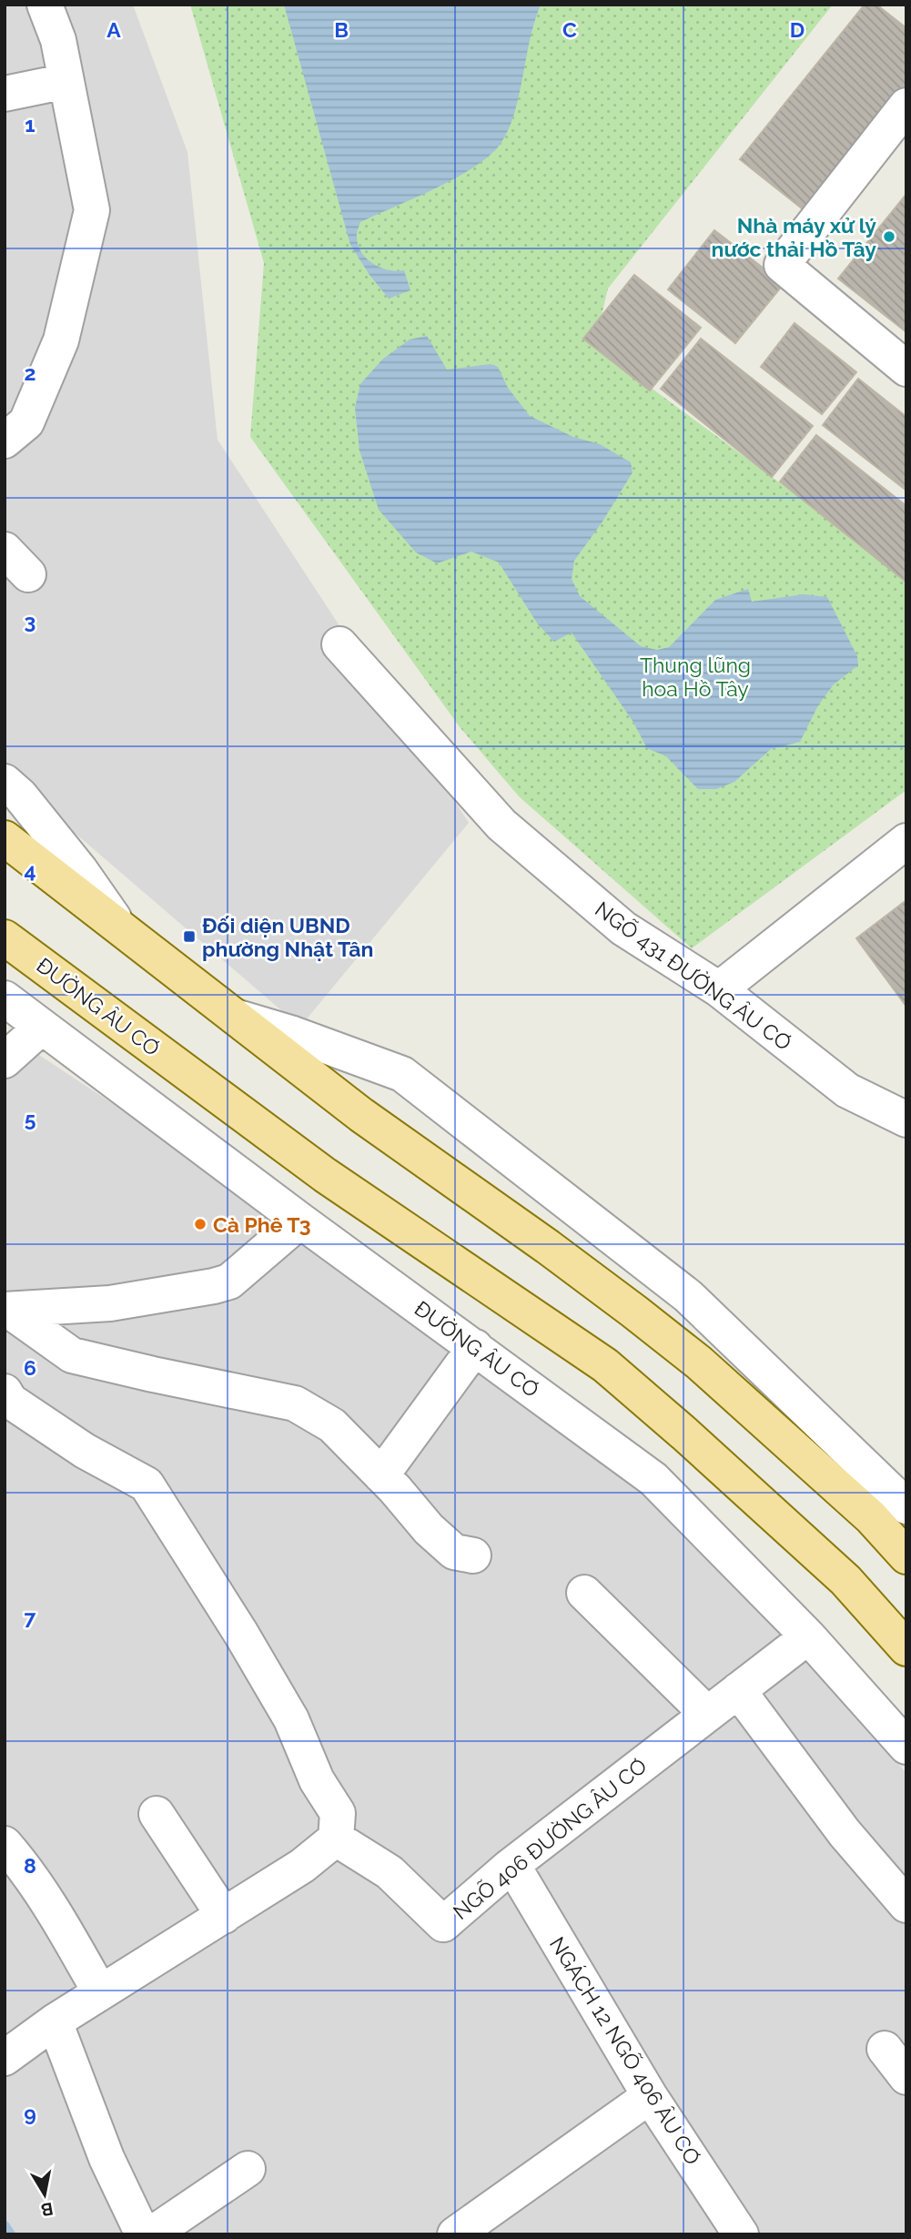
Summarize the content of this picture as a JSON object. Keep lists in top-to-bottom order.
{
  "streets": {
    "main road": ["ĐƯỜNG ÂU CƠ"],
    "street": ["NGÕ 431 ĐƯỜNG ÂU CƠ", "NGÕ 406 ĐƯỜNG ÂU CƠ", "NGÁCH 12 NGÕ 406 ÂU CƠ"]
  },
  "crossings": [
    ["ĐƯỜNG ÂU CƠ", "NGÕ 406 ĐƯỜNG ÂU CƠ"],
    ["NGÕ 406 ĐƯỜNG ÂU CƠ", "NGÁCH 12 NGÕ 406 ÂU CƠ"]
  ],
  "parks": ["Thung lũng hoa Hồ Tây"],
  "places": {
    "other": ["Nhà máy xử lý nước thải Hồ Tây", "Cà Phê T3"],
    "transit": ["Đối diện UBND phường Nhật Tân"]
  },
  "north": "bottom",
  "grid": {
    "columns": [
      "A",
      "B",
      "C",
      "D"
    ],
    "rows": [
      "1",
      "2",
      "3",
      "4",
      "5",
      "6",
      "7",
      "8",
      "9"
    ]
  }
}
